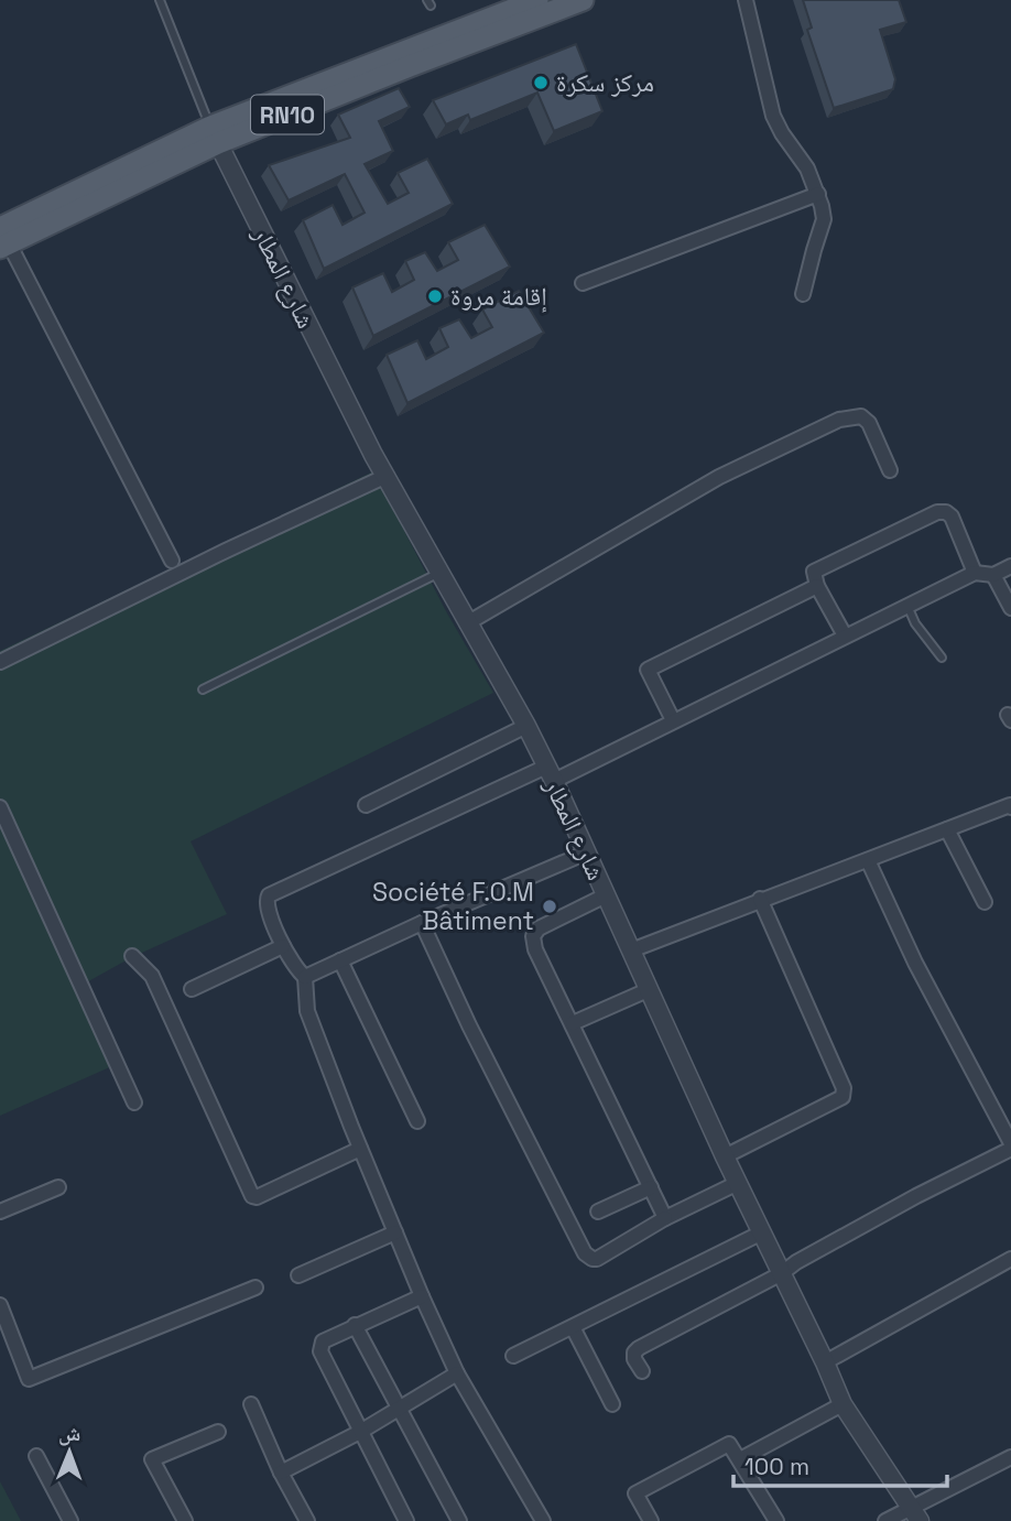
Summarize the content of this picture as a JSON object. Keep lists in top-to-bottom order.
{
  "streets": {
    "main road": ["RN10"],
    "street": ["شارع المطار"]
  },
  "crossings": [
    ["RN10", "شارع المطار"]
  ],
  "places": ["مركز سكرة", "إقامة مروة", "Société F.O.M Bâtiment"],
  "scale_bar": "100 m",
  "north": "top"
}
